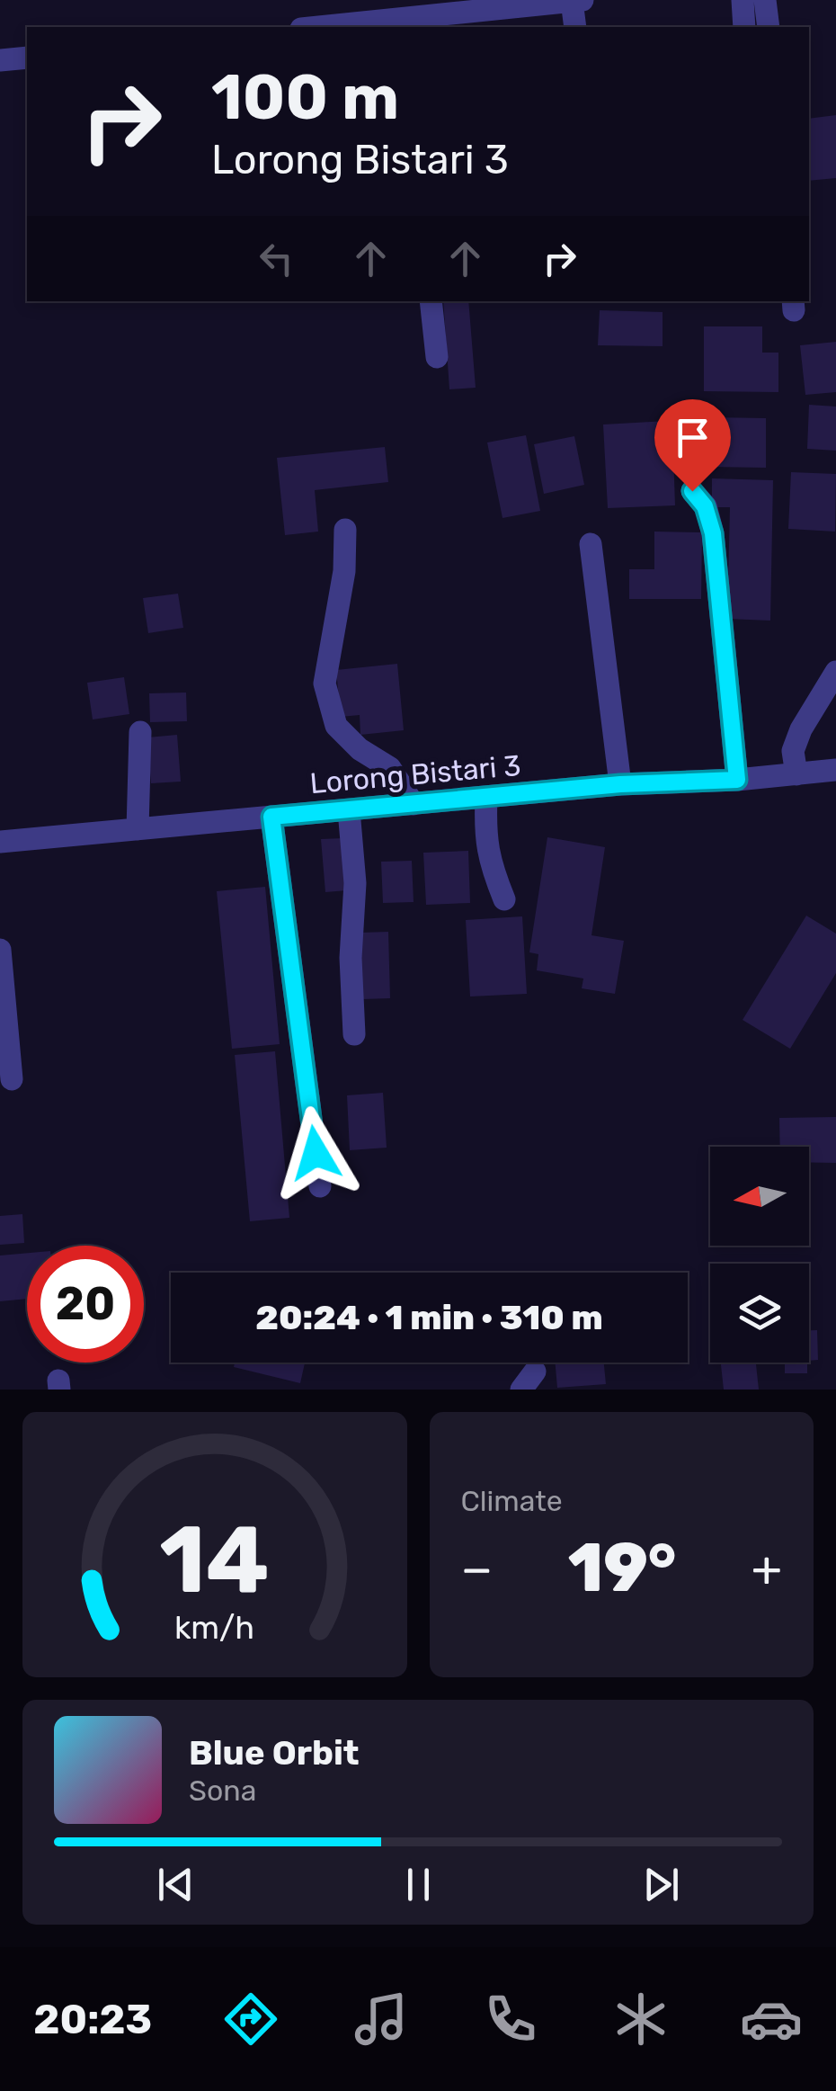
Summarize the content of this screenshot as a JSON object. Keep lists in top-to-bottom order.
{
  "streets": {
    "street": ["Lorong Bistari 3"]
  },
  "north": "left",
  "page": {
    "turn": ["100 m", "Lorong Bistari 3"],
    "limit": "20",
    "trip": "20:24 · 1 min · 310 m",
    "tile": "Climate",
    "heat": ["−", "19°", "+"],
    "song": ["Blue Orbit", "Sona"],
    "tabs": "20:23",
    "gauge": ["14", "km/h"]
  }
}
